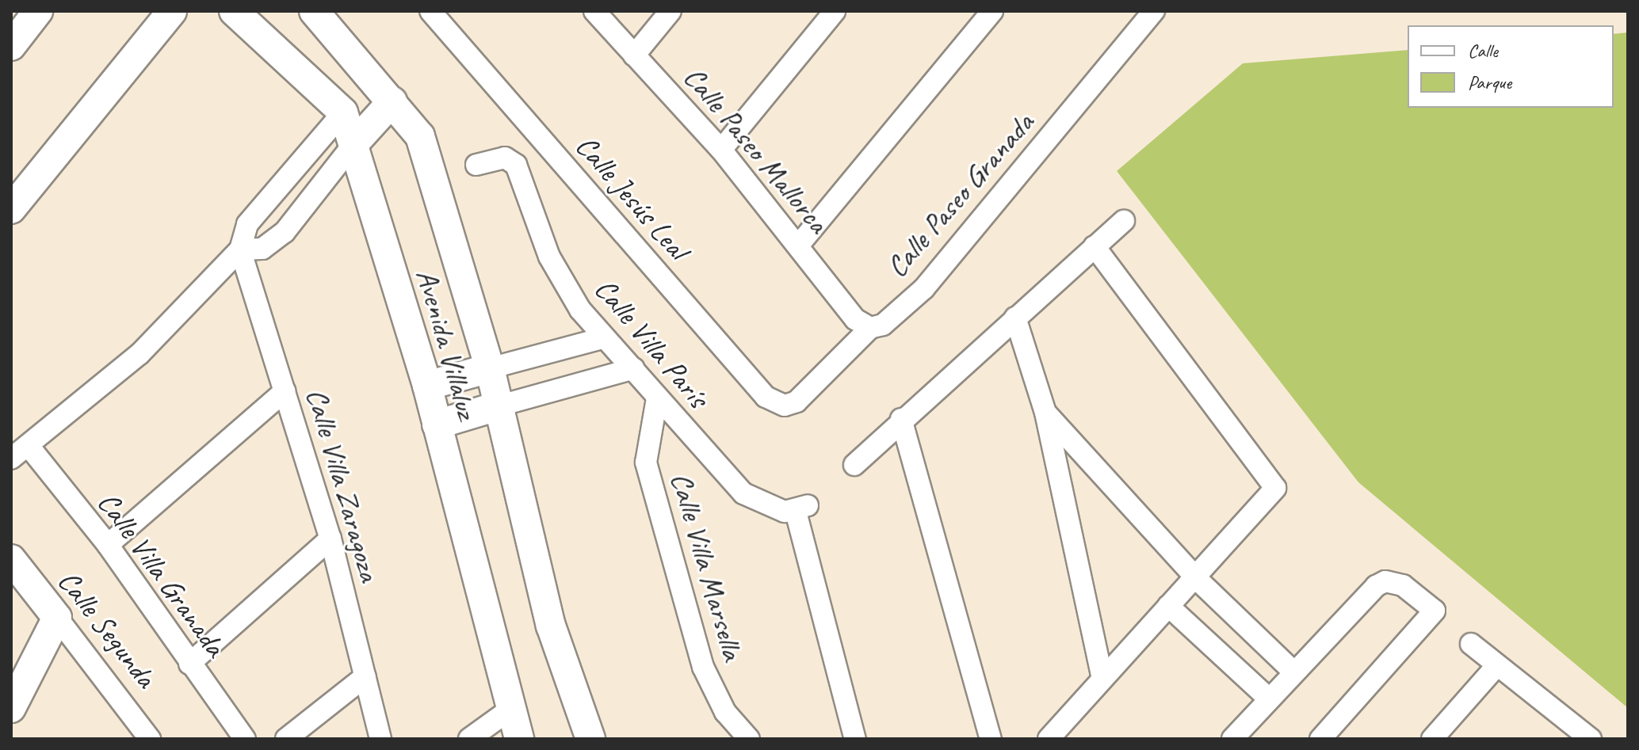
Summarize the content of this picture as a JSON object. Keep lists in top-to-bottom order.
{
  "streets": {
    "street": [
      "Calle Paseo Mallorca",
      "Calle Paseo Granada",
      "Calle Jesús Leal",
      "Calle Villa París",
      "Avenida Villaluz",
      "Calle Villa Zaragoza",
      "Calle Villa Marsella",
      "Calle Villa Granada",
      "Calle Segunda"
    ]
  },
  "crossings": [
    ["Calle Paseo Mallorca", "Calle Paseo Granada"],
    ["Calle Paseo Granada", "Calle Jesús Leal"],
    ["Calle Villa París", "Calle Villa Marsella"]
  ],
  "legend": ["Calle", "Parque"]
}
